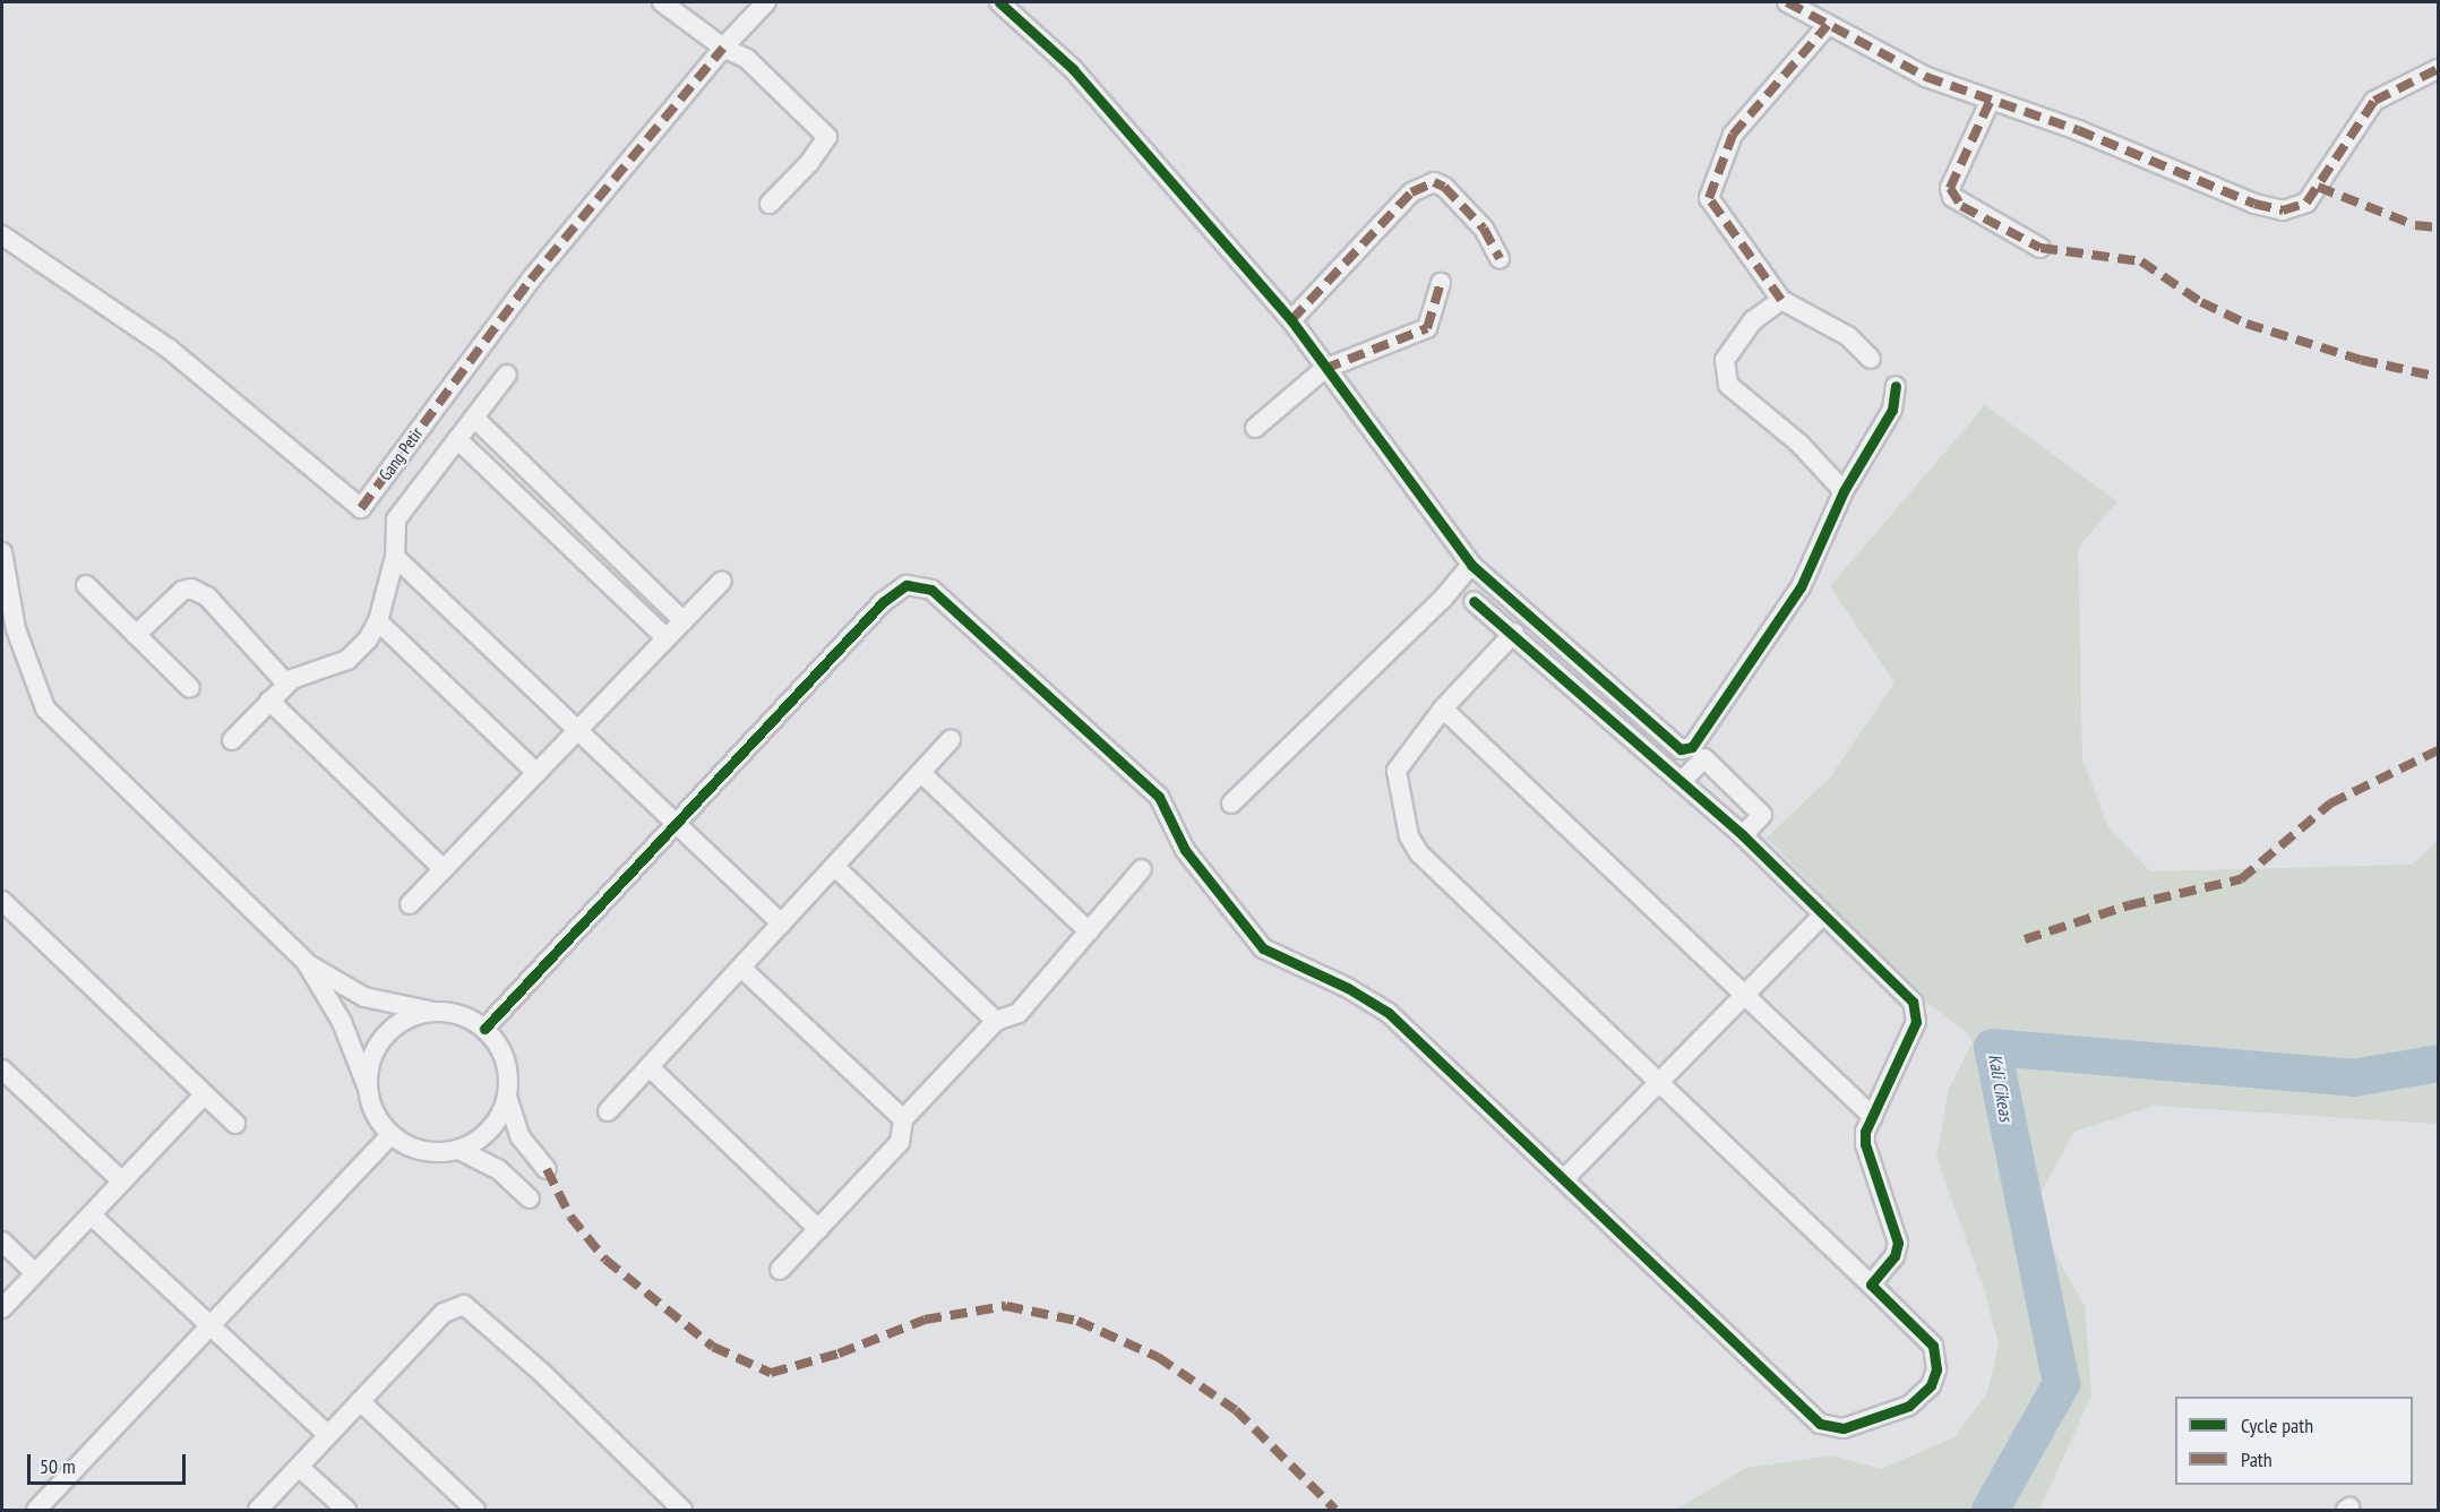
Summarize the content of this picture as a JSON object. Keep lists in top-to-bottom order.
{
  "streets": {
    "street": ["Gang Petir"]
  },
  "water": ["Kali Cikeas"],
  "legend": ["Cycle path", "Path"],
  "scale_bar": "50 m"
}
